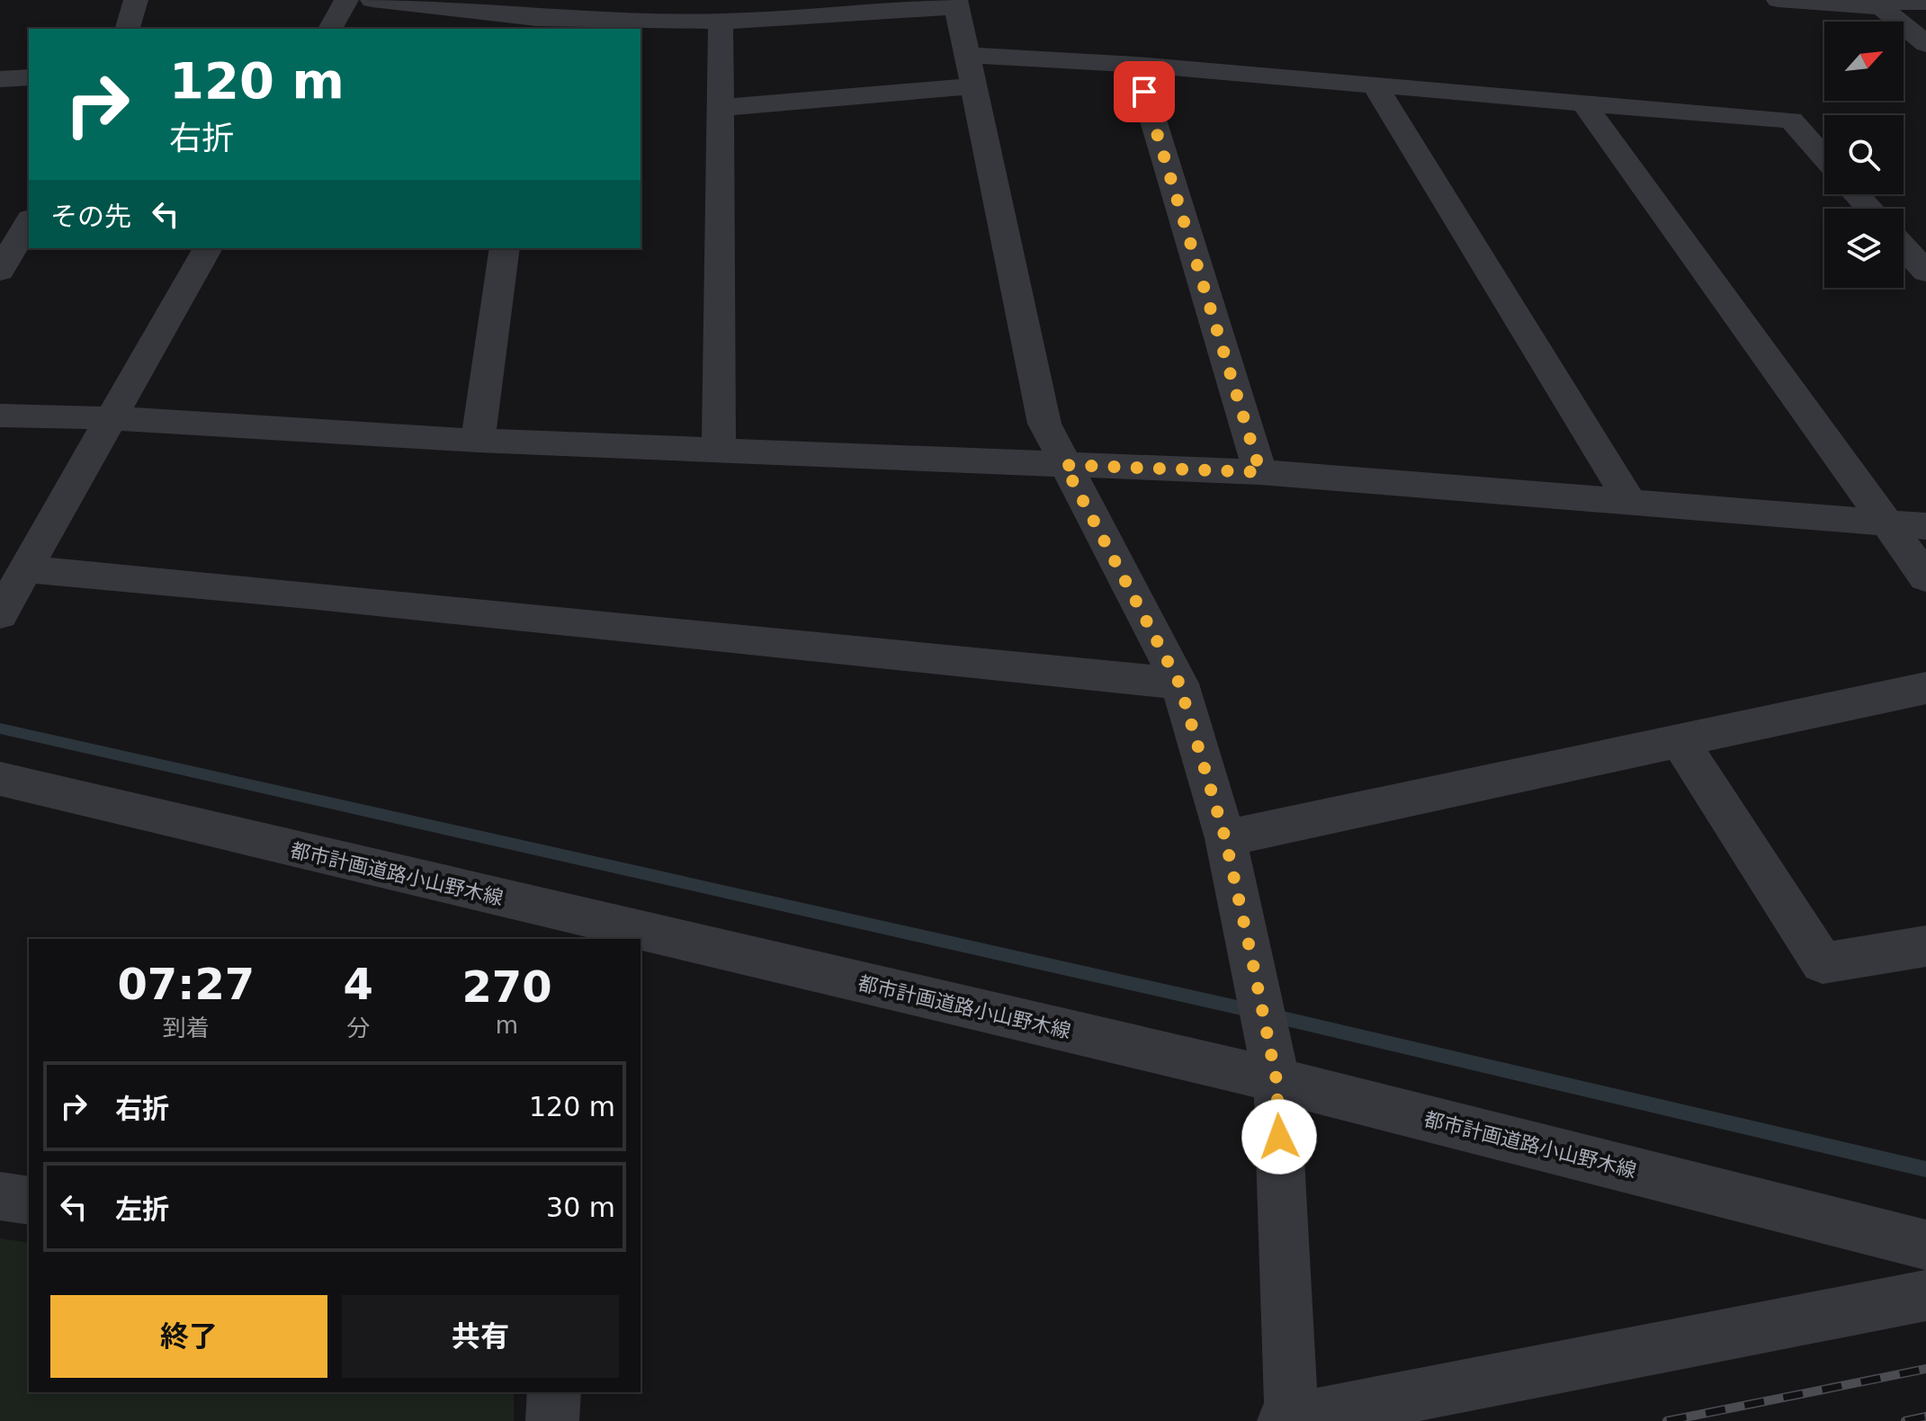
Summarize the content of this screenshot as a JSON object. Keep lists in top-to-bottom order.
{
  "streets": {
    "street": ["都市計画道路小山野木線"]
  },
  "north": "top right",
  "page": {
    "turn": ["120 m", "右折"],
    "then": "その先",
    "eta": [
      "07:27",
      "到着",
      "4",
      "分",
      "270",
      "m"
    ],
    "list": [
      {
        "name": "右折",
        "value": "120 m"
      },
      {
        "name": "左折",
        "value": "30 m"
      }
    ],
    "buttons": ["終了", "共有"]
  }
}
